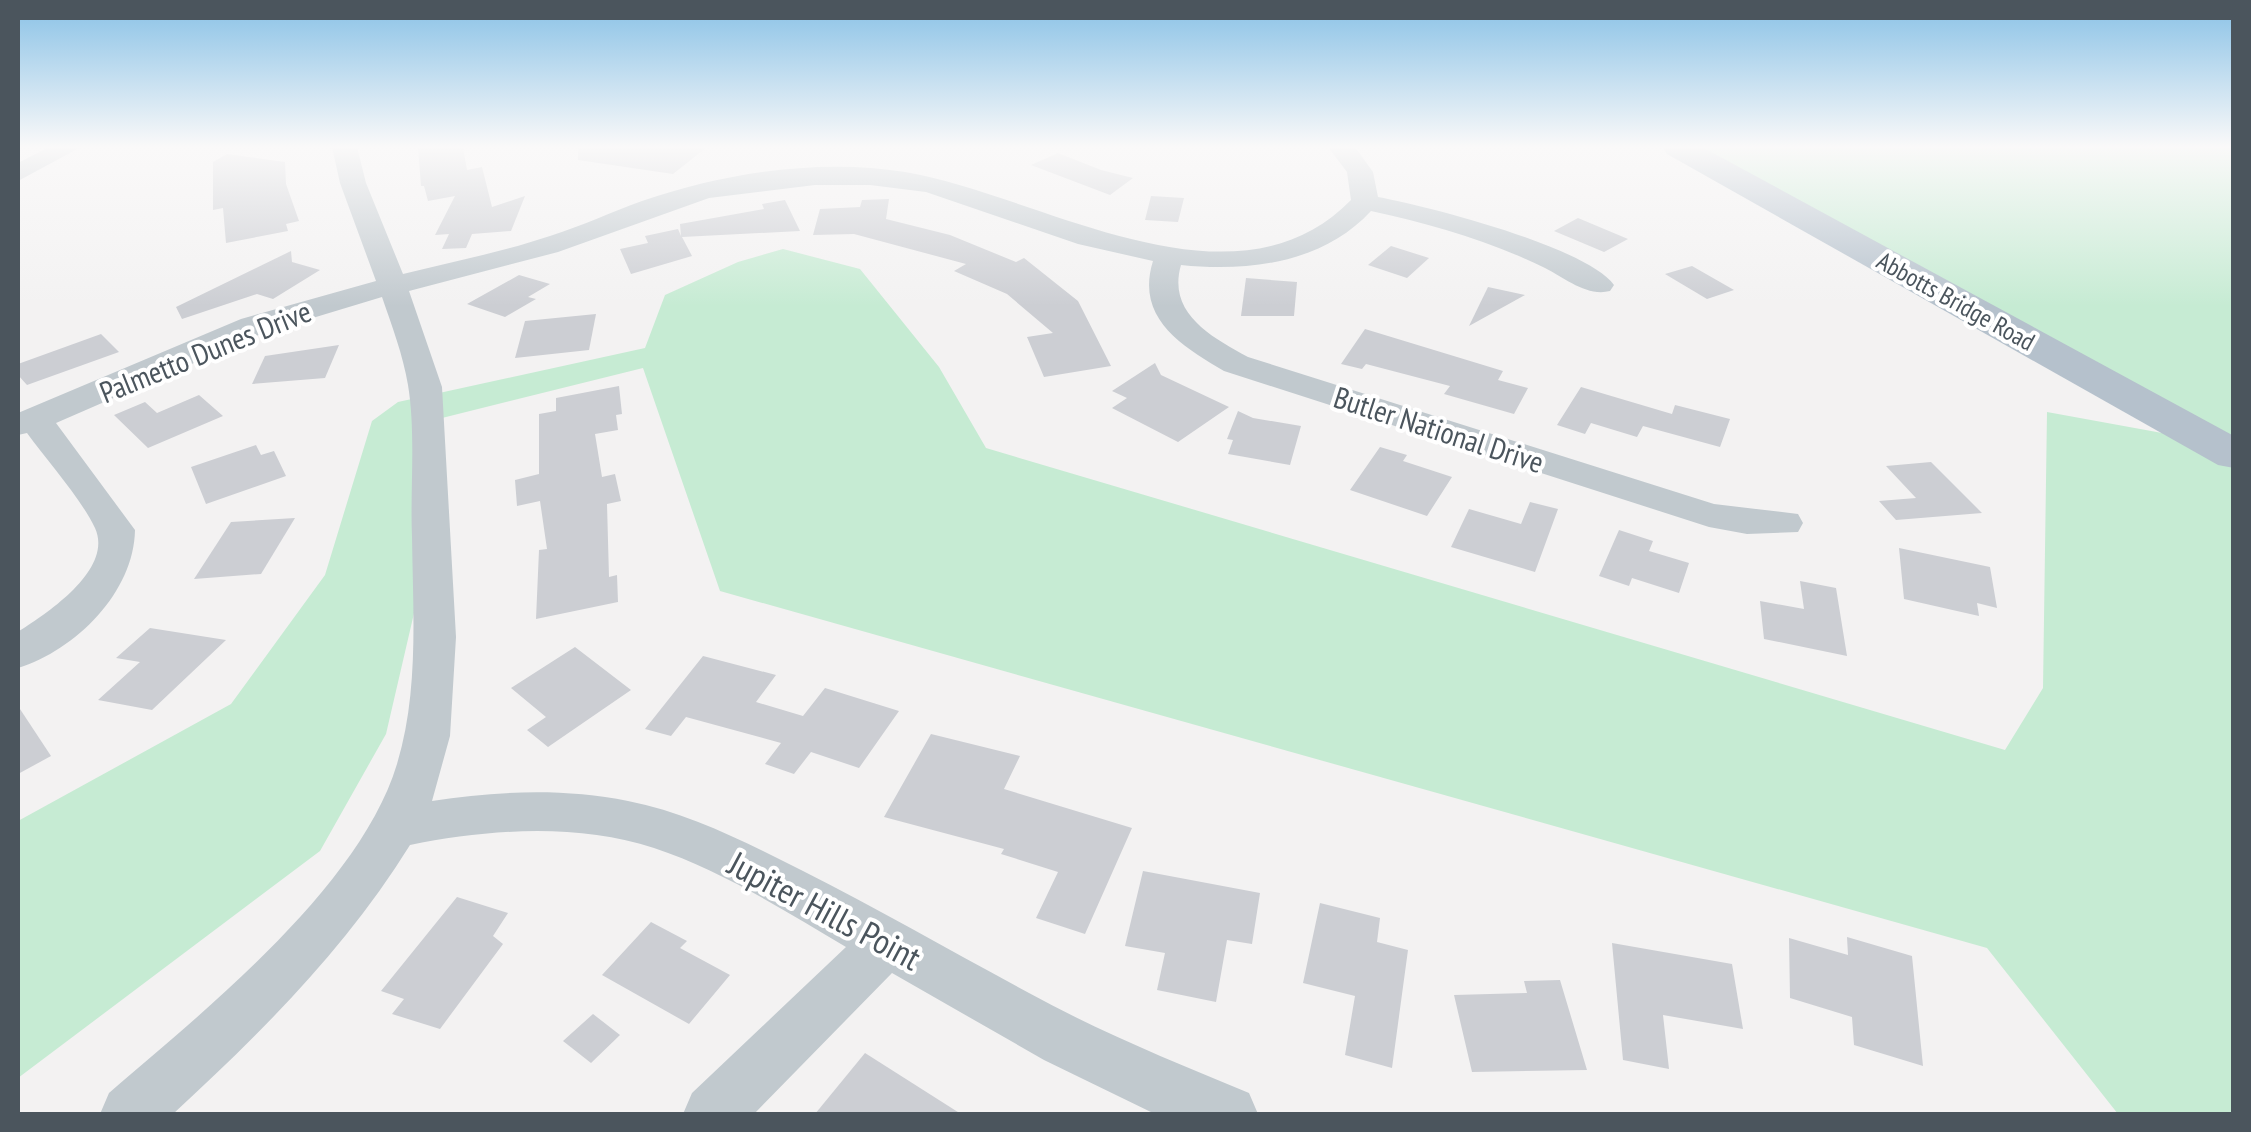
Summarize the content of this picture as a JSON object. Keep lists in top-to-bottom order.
{
  "streets": {
    "main road": ["Abbotts Bridge Road"],
    "street": ["Palmetto Dunes Drive", "Butler National Drive", "Jupiter Hills Point"]
  },
  "crossings": [
    ["Palmetto Dunes Drive", "Butler National Drive"]
  ]
}
